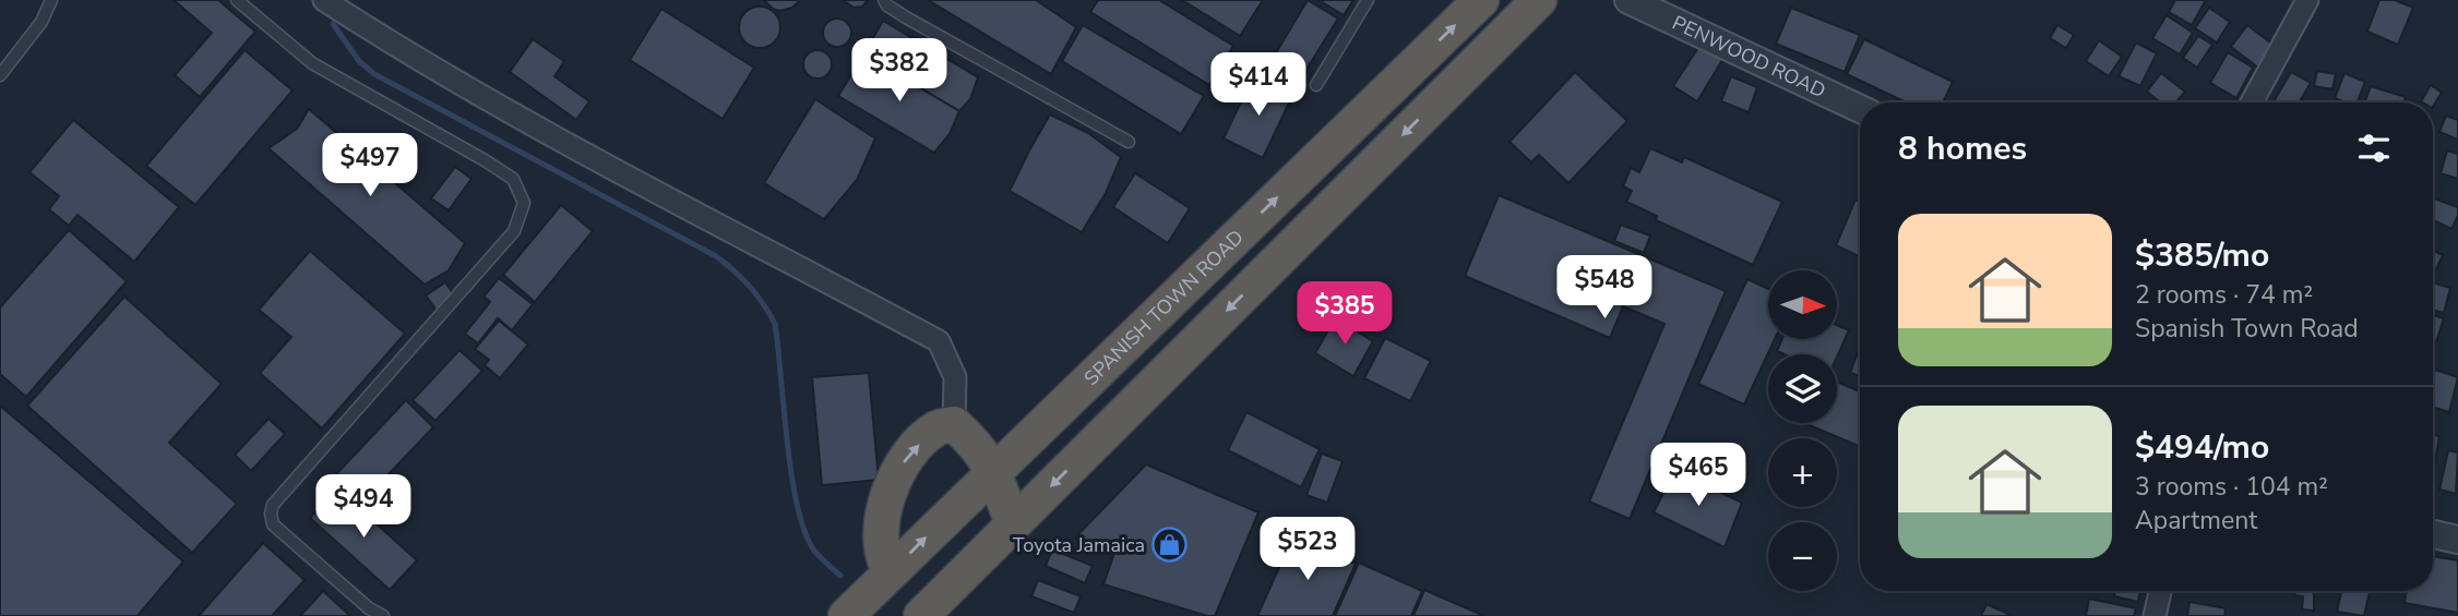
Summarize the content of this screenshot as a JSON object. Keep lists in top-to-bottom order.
{
  "streets": {
    "highway": ["SPANISH TOWN ROAD"],
    "street": ["PENWOOD ROAD"]
  },
  "places": {
    "shop": ["Toyota Jamaica"]
  },
  "north": "right",
  "page": {
    "price": [
      "$382",
      "$414",
      "$497",
      "$548",
      "$385",
      "$465",
      "$494",
      "$523"
    ],
    "heading": "8 homes",
    "list": [
      {
        "name": "$385/mo",
        "note": "2 rooms · 74 m² · Spanish Town Road"
      },
      {
        "name": "$494/mo",
        "note": "3 rooms · 104 m² · Apartment"
      }
    ],
    "map_buttons": ["+", "−"]
  }
}
